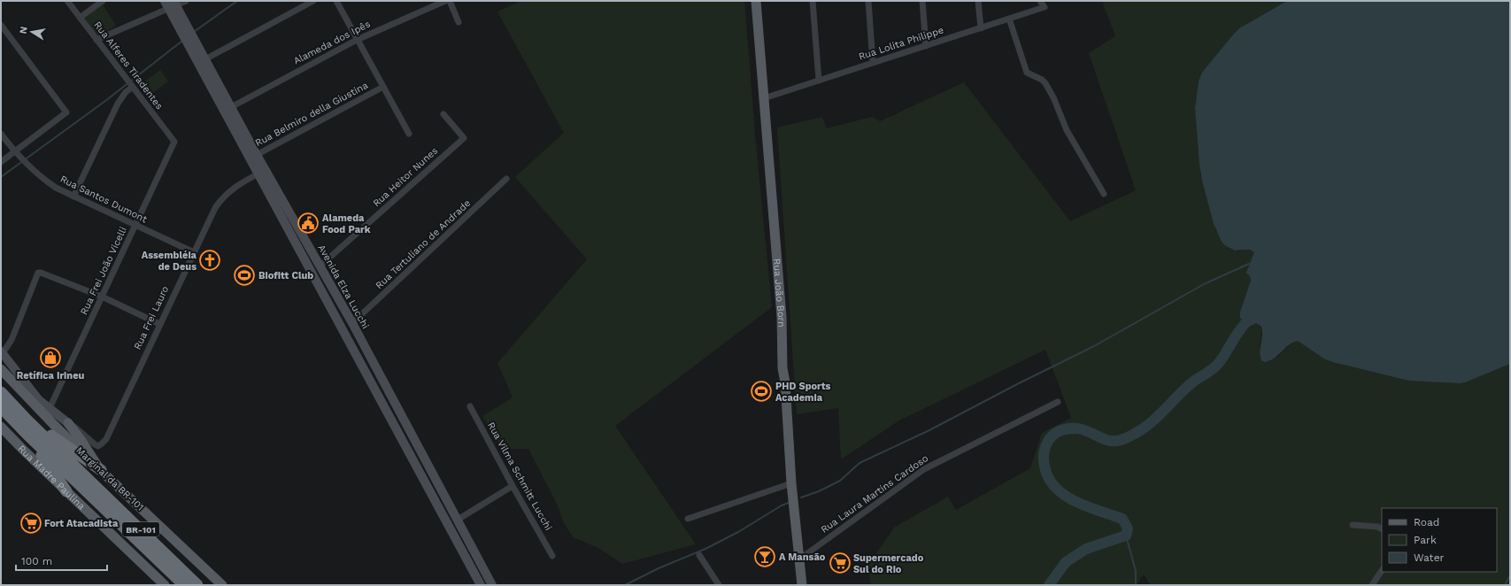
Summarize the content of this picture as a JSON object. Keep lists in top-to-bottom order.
{
  "streets": {
    "highway": ["BR-101"],
    "main road": [
      "Avenida Elza Lucchi",
      "Rua João Born",
      "Rua Madre Paulina",
      "Marginal da BR-101"
    ],
    "street": [
      "Alameda dos Ipês",
      "Rua Lolita Philippe",
      "Rua Alferes Tiradentes",
      "Rua Belmiro della Giustina",
      "Rua Heitor Nunes",
      "Rua Santos Dumont",
      "Rua Tertuliano de Andrade",
      "Rua Frei João Vicelli",
      "Rua Frei Lauro",
      "Rua Vilma Schmitt Lucchi",
      "Rua Laura Martins Cardoso"
    ]
  },
  "crossings": [
    ["Alameda dos Ipês", "Avenida Elza Lucchi"],
    ["Rua Lolita Philippe", "Rua João Born"],
    ["Rua Alferes Tiradentes", "Rua Frei João Vicelli"],
    ["Rua Belmiro della Giustina", "Avenida Elza Lucchi"],
    ["Rua Heitor Nunes", "Avenida Elza Lucchi"],
    ["Rua Santos Dumont", "Rua Frei João Vicelli"],
    ["Rua Santos Dumont", "Rua Frei Lauro"],
    ["Rua Tertuliano de Andrade", "Avenida Elza Lucchi"],
    ["Avenida Elza Lucchi", "Rua Frei Lauro"],
    ["Rua João Born", "Rua Laura Martins Cardoso"]
  ],
  "places": {
    "public building": ["Alameda Food Park"],
    "church": ["Assembléia de Deus"],
    "sports": ["Biofitt Club", "PHD Sports Academia"],
    "shop": ["Retífica Irineu"],
    "supermarket": ["Fort Atacadista", "Supermercado Sul do Rio"],
    "bar": ["A Mansão"]
  },
  "legend": ["Road", "Park", "Water"],
  "scale_bar": "100 m",
  "north": "left"
}
